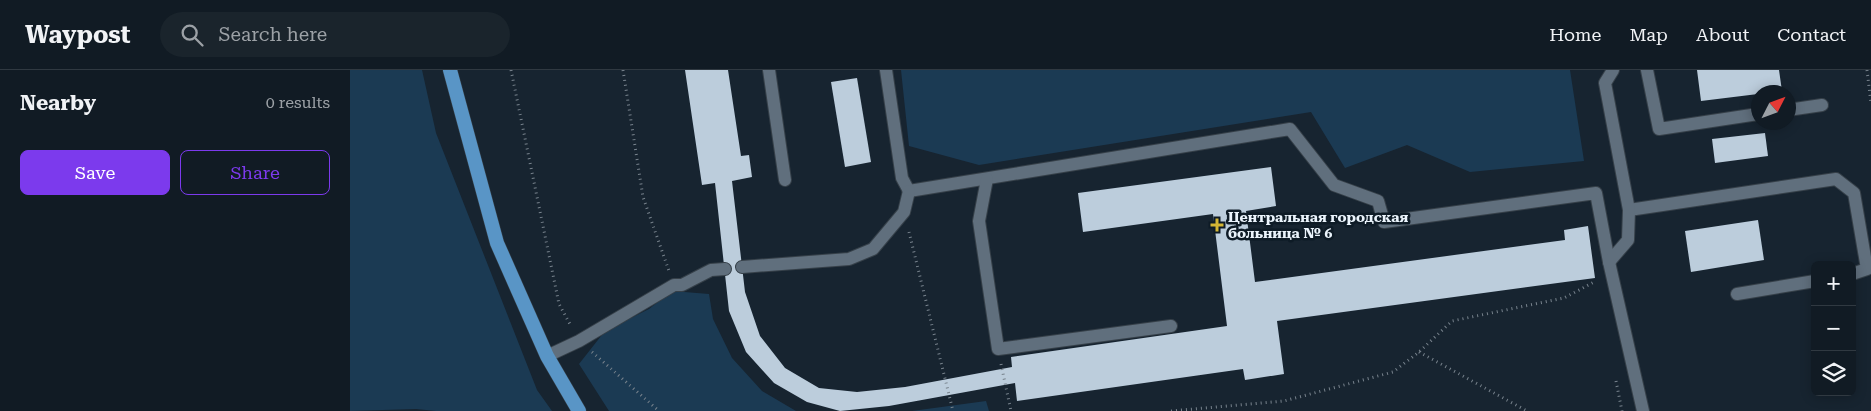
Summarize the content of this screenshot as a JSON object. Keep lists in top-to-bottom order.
{
  "places": {
    "health": ["Центральная городская больница № 6"]
  },
  "north": "top right",
  "page": {
    "header": "Waypost",
    "search": "Search here",
    "nav": [
      "Home",
      "Map",
      "About",
      "Contact"
    ],
    "heading": ["Nearby", "0 results"],
    "buttons": ["Save", "Share"],
    "map_buttons": ["+", "−"]
  }
}
